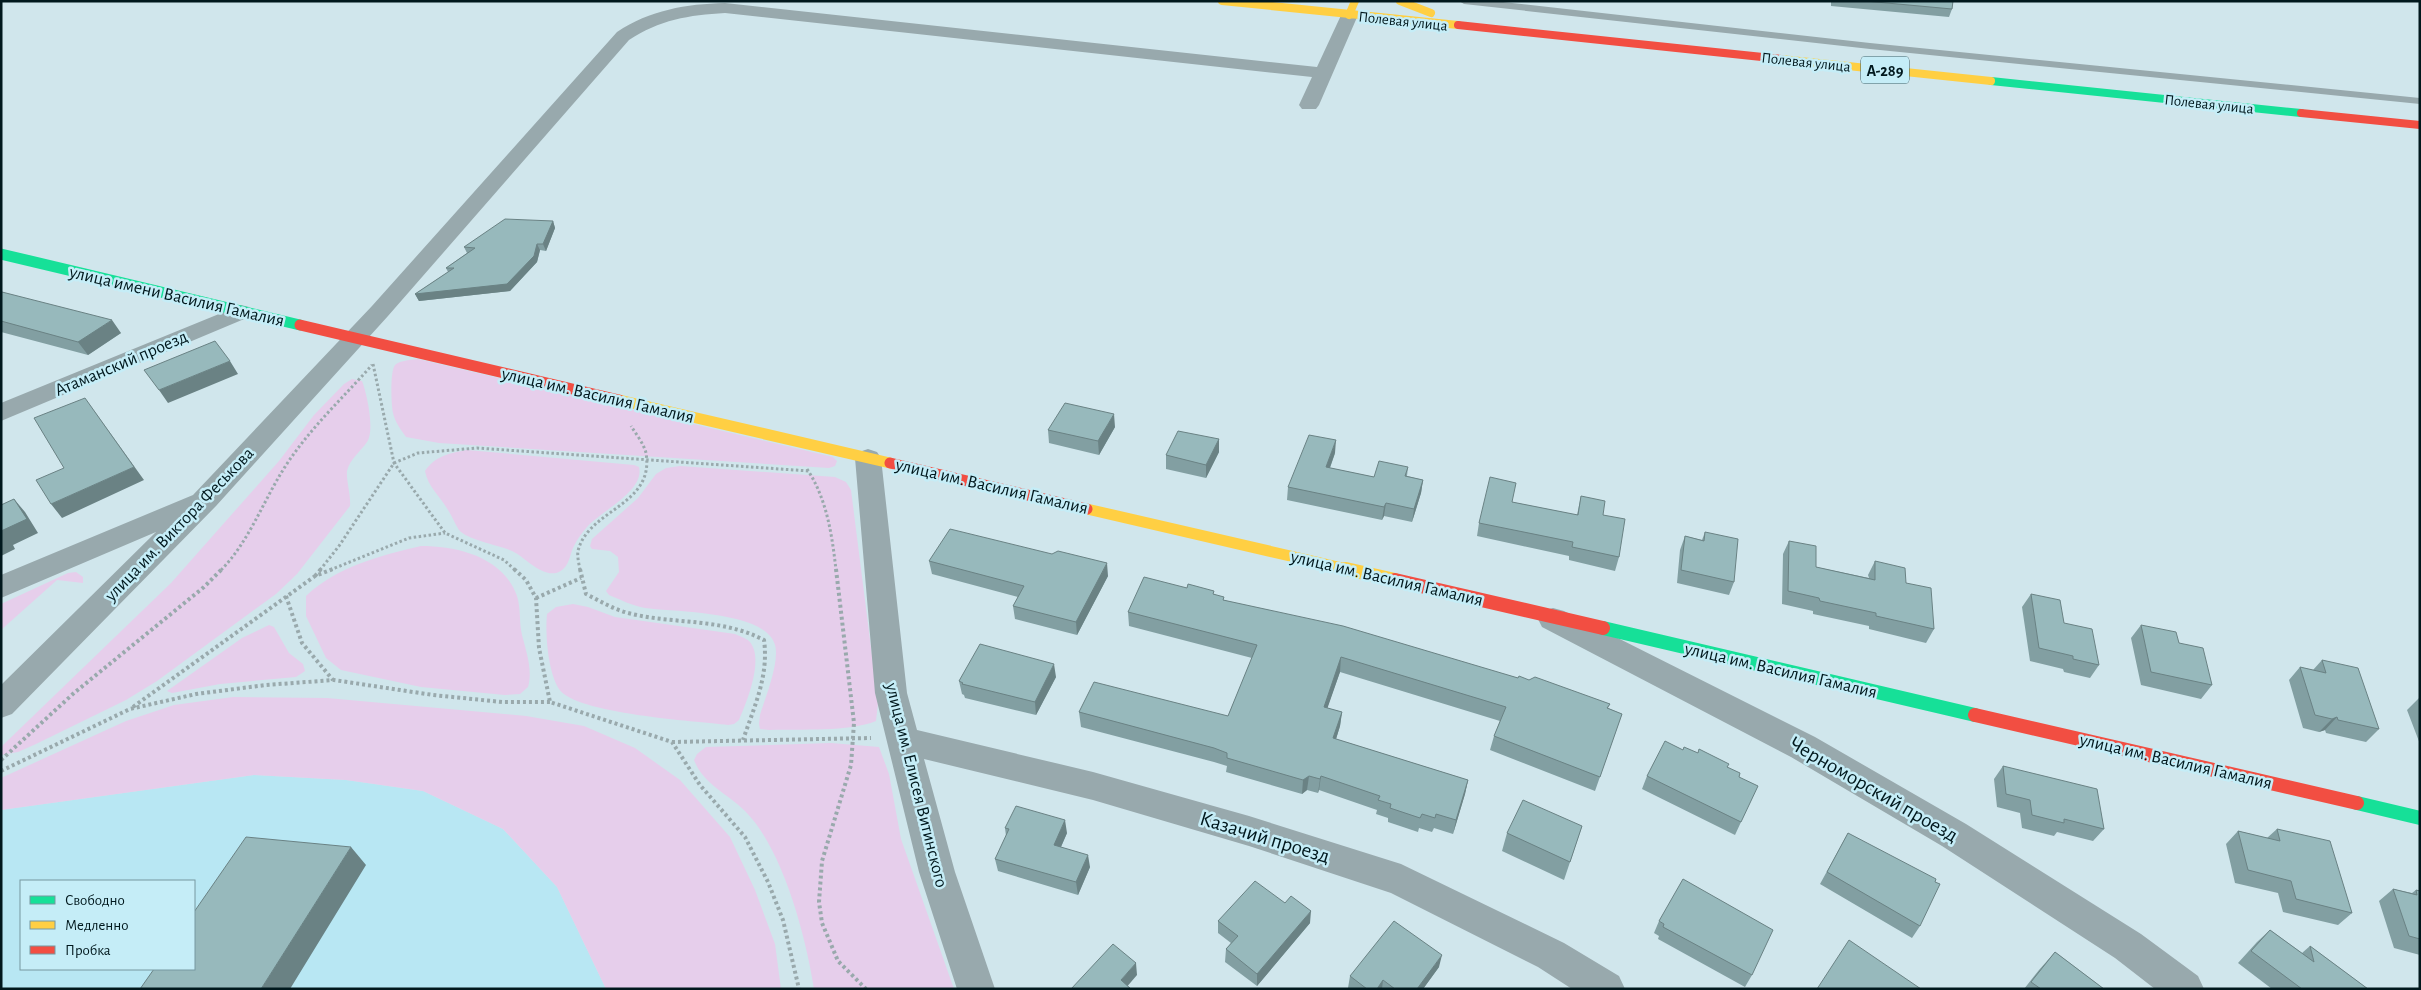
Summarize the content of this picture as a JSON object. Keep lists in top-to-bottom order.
{
  "streets": {
    "main road": [
      "Полевая улица",
      "А-289",
      "улица имени Василия Гамалия",
      "улица им. Василия Гамалия"
    ],
    "street": [
      "Атаманский проезд",
      "улица им. Виктора Феськова",
      "улица им. Елисея Витинского",
      "Черноморский проезд",
      "Казачий проезд"
    ]
  },
  "crossings": [
    ["Полевая улица", "А-289"],
    ["улица имени Василия Гамалия", "Атаманский проезд"],
    ["улица имени Василия Гамалия", "улица им. Василия Гамалия"],
    ["улица имени Василия Гамалия", "улица им. Виктора Феськова"],
    ["улица им. Василия Гамалия", "улица им. Виктора Феськова"],
    ["улица им. Василия Гамалия", "улица им. Елисея Витинского"],
    ["улица им. Василия Гамалия", "Черноморский проезд"],
    ["улица им. Елисея Витинского", "Казачий проезд"]
  ],
  "legend": ["Свободно", "Медленно", "Пробка"]
}
